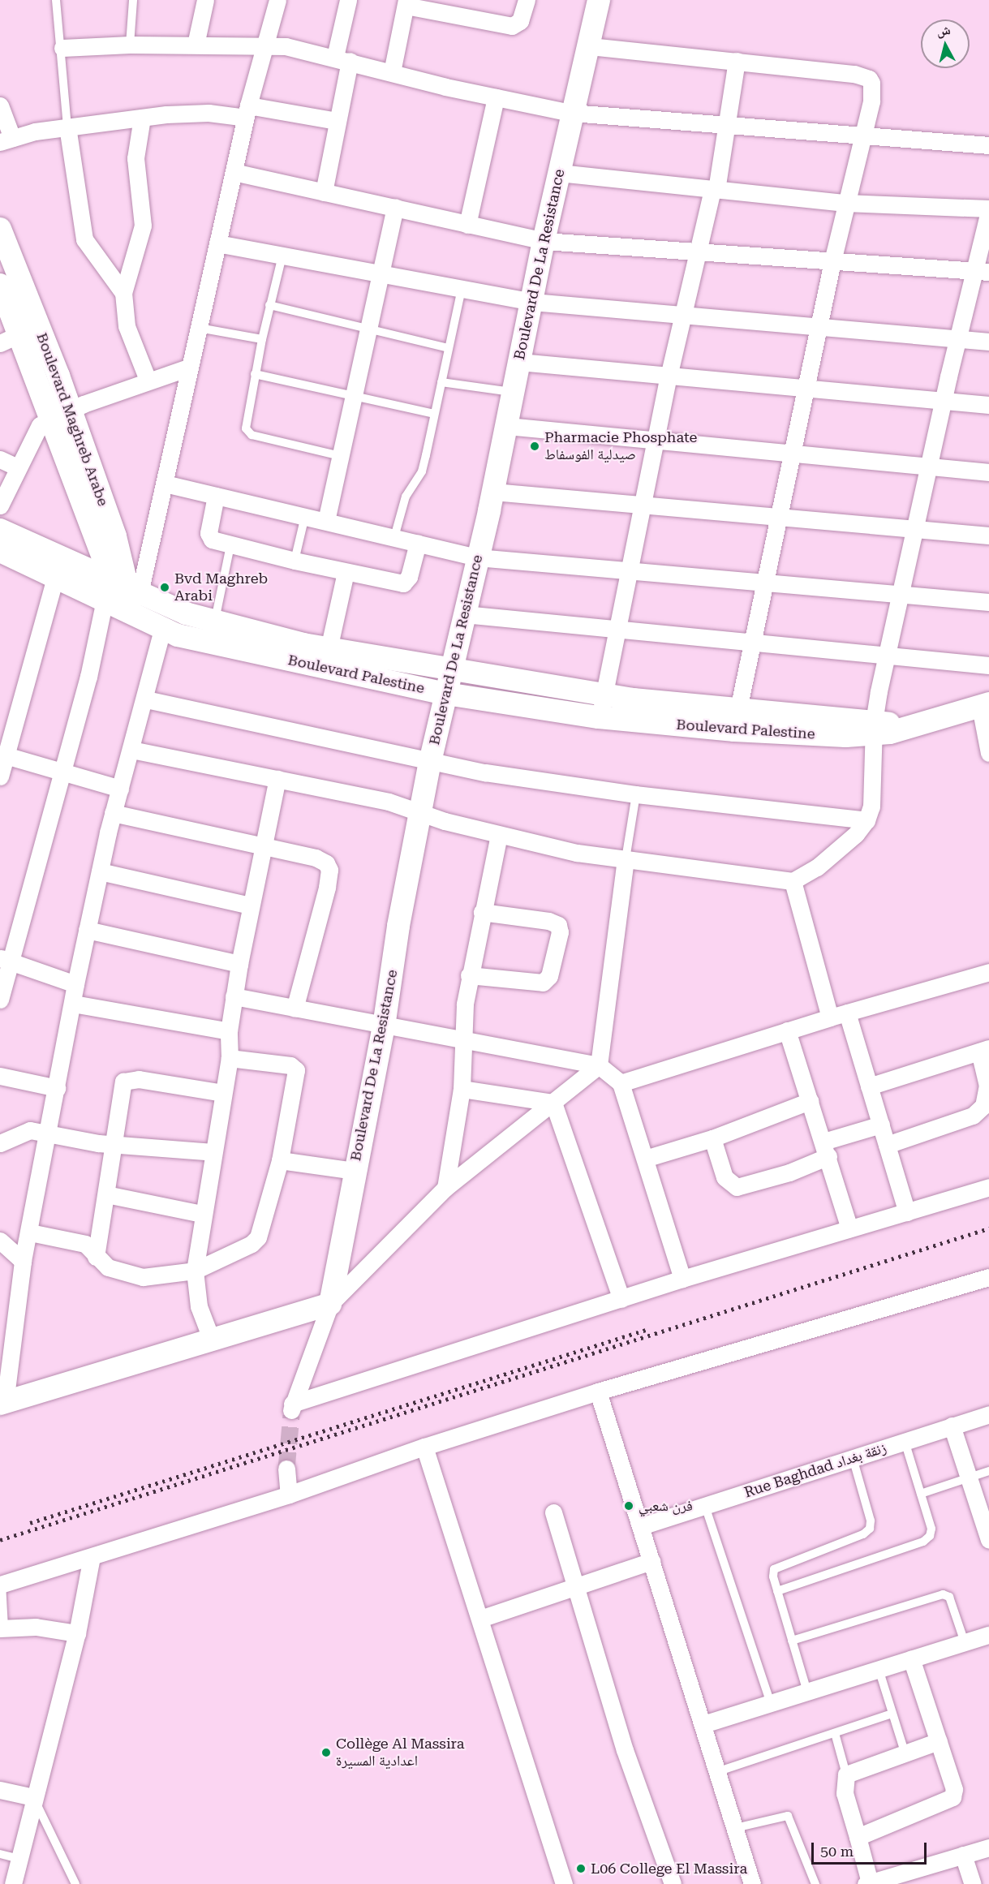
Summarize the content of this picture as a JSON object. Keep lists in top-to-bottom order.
{
  "streets": {
    "street": [
      "Boulevard De La Resistance",
      "Boulevard Maghreb Arabe",
      "Boulevard Palestine",
      "Rue Baghdad زنقة بغداد"
    ]
  },
  "crossings": [
    ["Boulevard De La Resistance", "Boulevard Palestine"],
    ["Boulevard Maghreb Arabe", "Boulevard Palestine"]
  ],
  "places": [
    "Pharmacie Phosphate صيدلية الفوسفاط",
    "Bvd Maghreb Arabi",
    "فرن شعبي",
    "Collège Al Massira اعدادية المسيرة",
    "L06 College El Massira"
  ],
  "scale_bar": "50 m",
  "north": "top"
}
